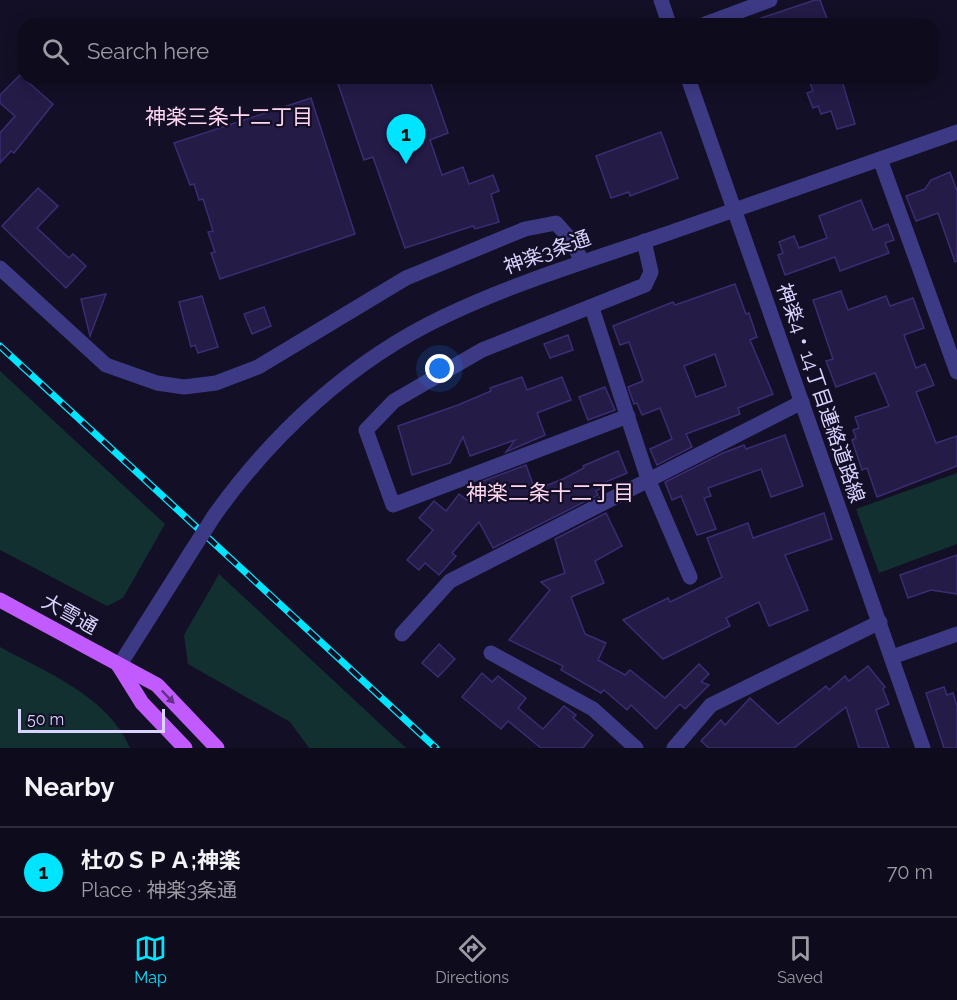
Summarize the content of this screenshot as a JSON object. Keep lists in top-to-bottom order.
{
  "streets": {
    "main road": ["大雪通"],
    "street": ["神楽3条通", "神楽4・14丁目連絡道路線"]
  },
  "crossings": [
    ["神楽3条通", "神楽4・14丁目連絡道路線"],
    ["神楽3条通", "大雪通"]
  ],
  "districts": ["神楽三条十二丁目", "神楽二条十二丁目"],
  "scale_bar": "50 m",
  "page": {
    "search": "Search here",
    "pins": "1",
    "scale": "50 m",
    "heading": "Nearby",
    "list": [
      {
        "mark": "1",
        "name": "杜のＳＰＡ;神楽",
        "note": "Place · 神楽3条通",
        "value": "70 m"
      }
    ],
    "nav": ["Map", "Directions", "Saved"]
  }
}
